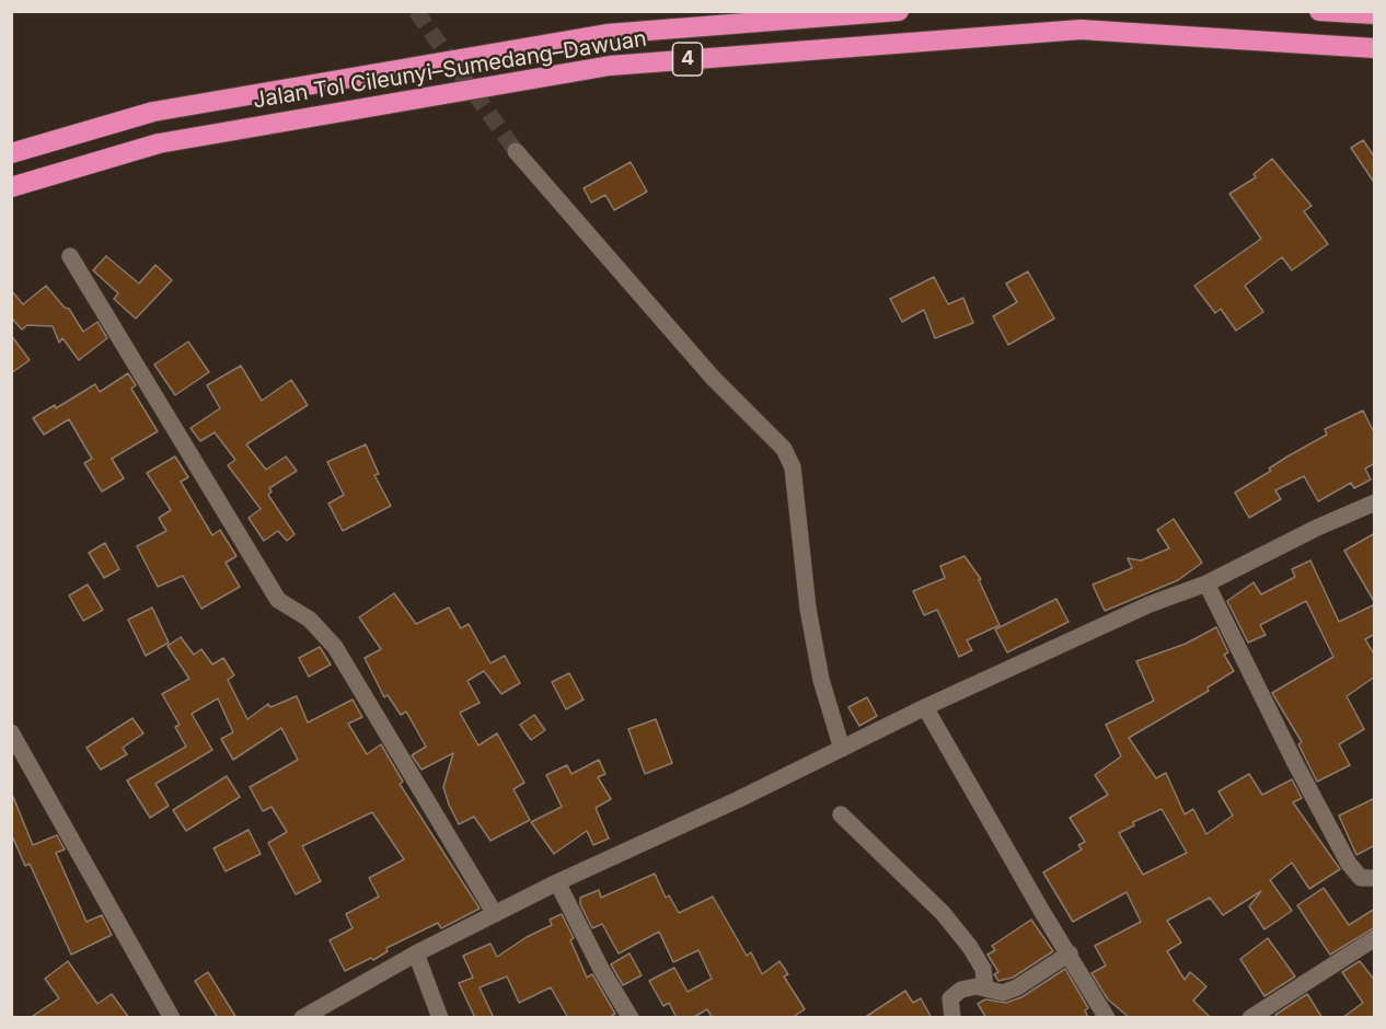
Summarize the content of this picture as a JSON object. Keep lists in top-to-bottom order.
{
  "streets": {
    "highway": ["4", "Jalan Tol Cileunyi–Sumedang–Dawuan"]
  }
}
